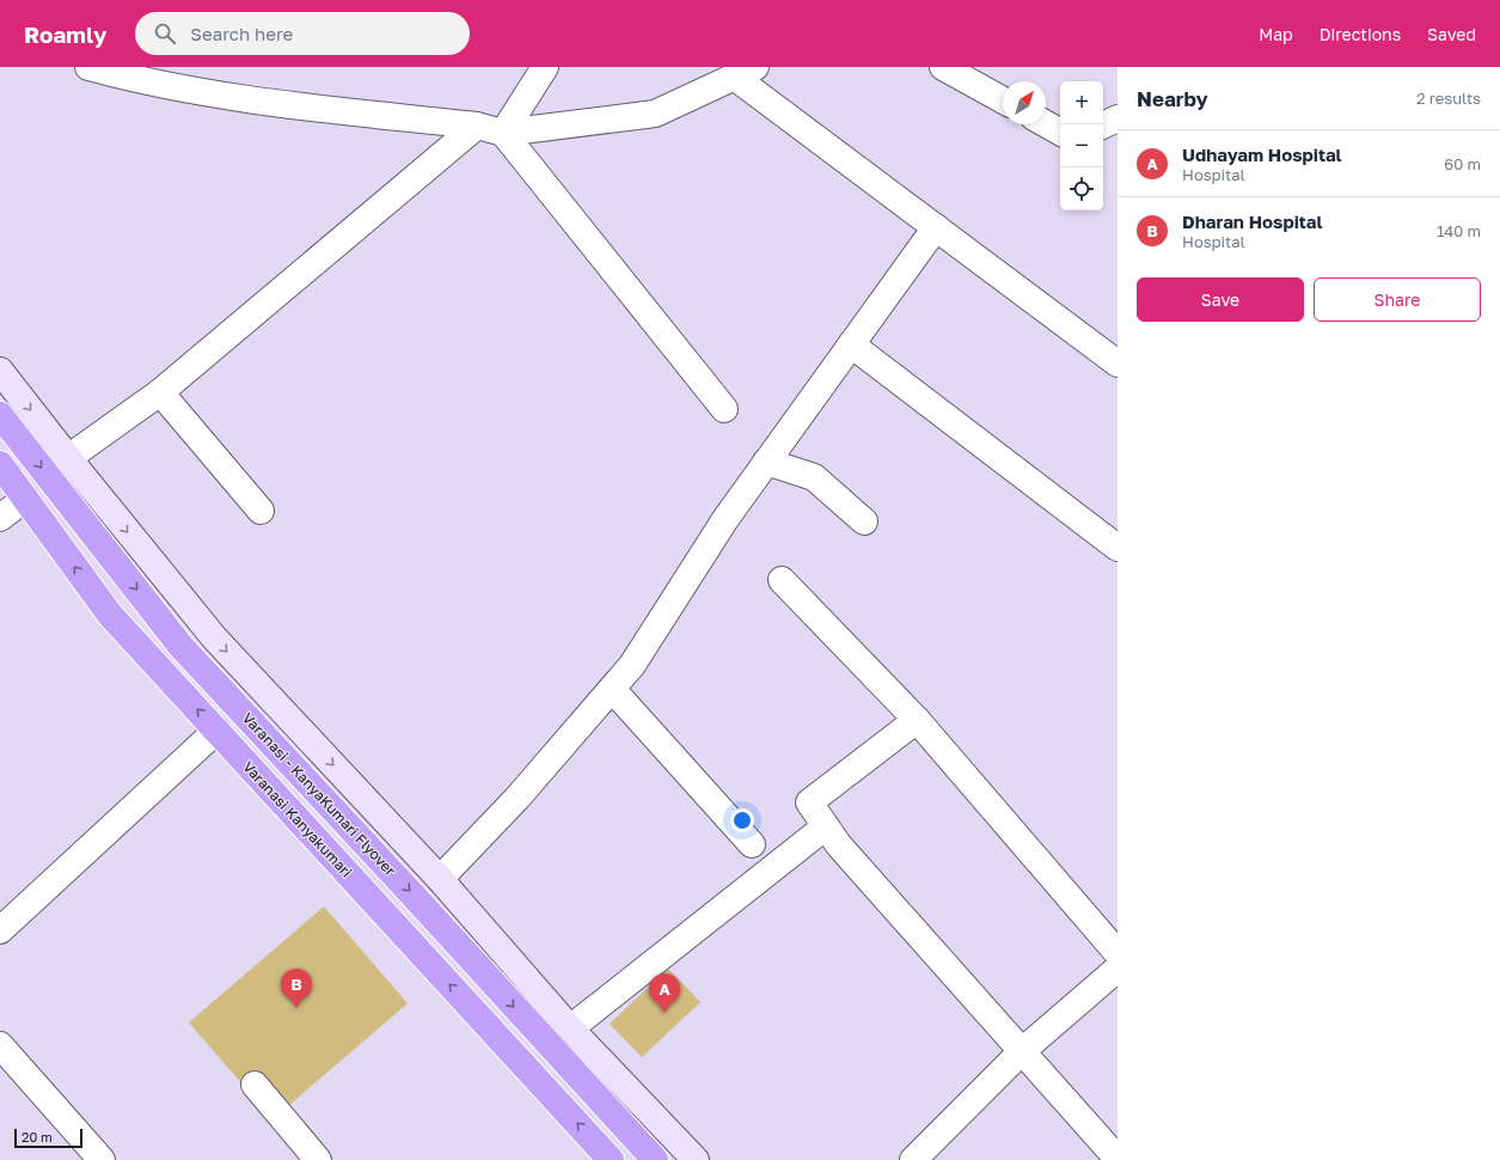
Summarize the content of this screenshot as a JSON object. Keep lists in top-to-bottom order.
{
  "streets": {
    "highway": ["Varanasi - KanyaKumari Flyover", "Varanasi Kanyakumari"]
  },
  "one_way": ["Varanasi - KanyaKumari Flyover", "Varanasi Kanyakumari"],
  "scale_bar": "20 m",
  "north": "top right",
  "page": {
    "header": "Roamly",
    "search": "Search here",
    "nav": ["Map", "Directions", "Saved"],
    "heading": ["Nearby", "2 results"],
    "map_buttons": ["+", "−"],
    "list": [
      {
        "mark": "A",
        "name": "Udhayam Hospital",
        "note": "Hospital",
        "value": "60 m"
      },
      {
        "mark": "B",
        "name": "Dharan Hospital",
        "note": "Hospital",
        "value": "140 m"
      }
    ],
    "buttons": ["Save", "Share"],
    "pins": ["B", "A"],
    "scale": "20 m"
  }
}
